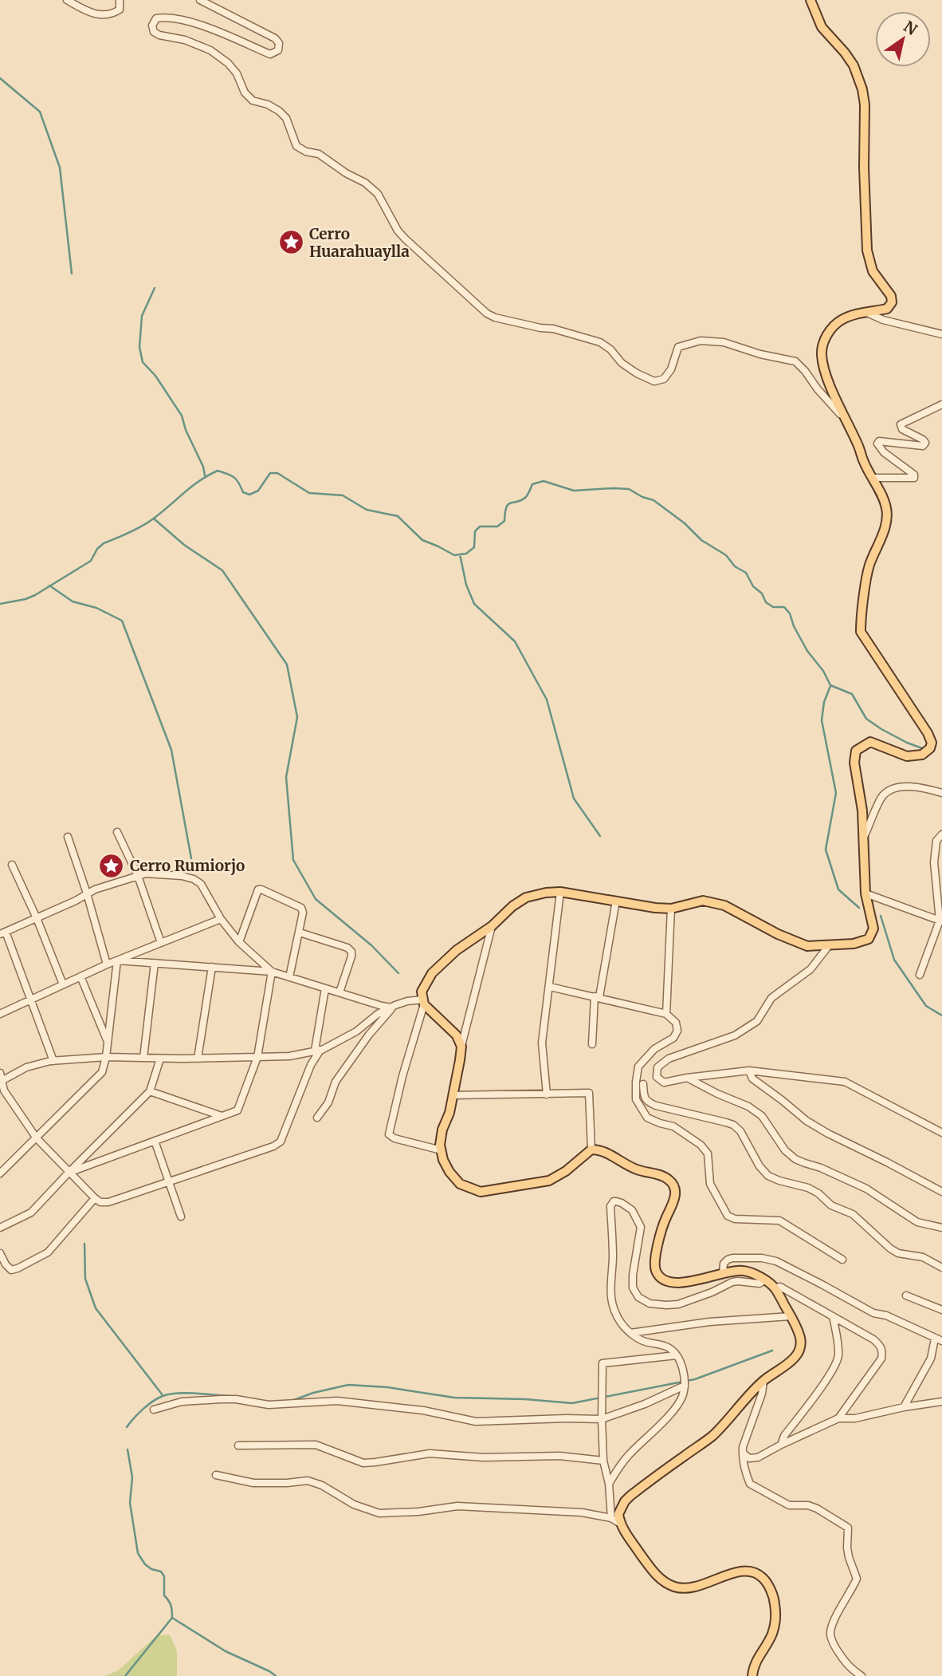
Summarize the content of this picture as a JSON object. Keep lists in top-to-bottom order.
{
  "places": {
    "place": ["Cerro Huarahuaylla", "Cerro Rumiorjo"]
  },
  "north": "top right"
}
